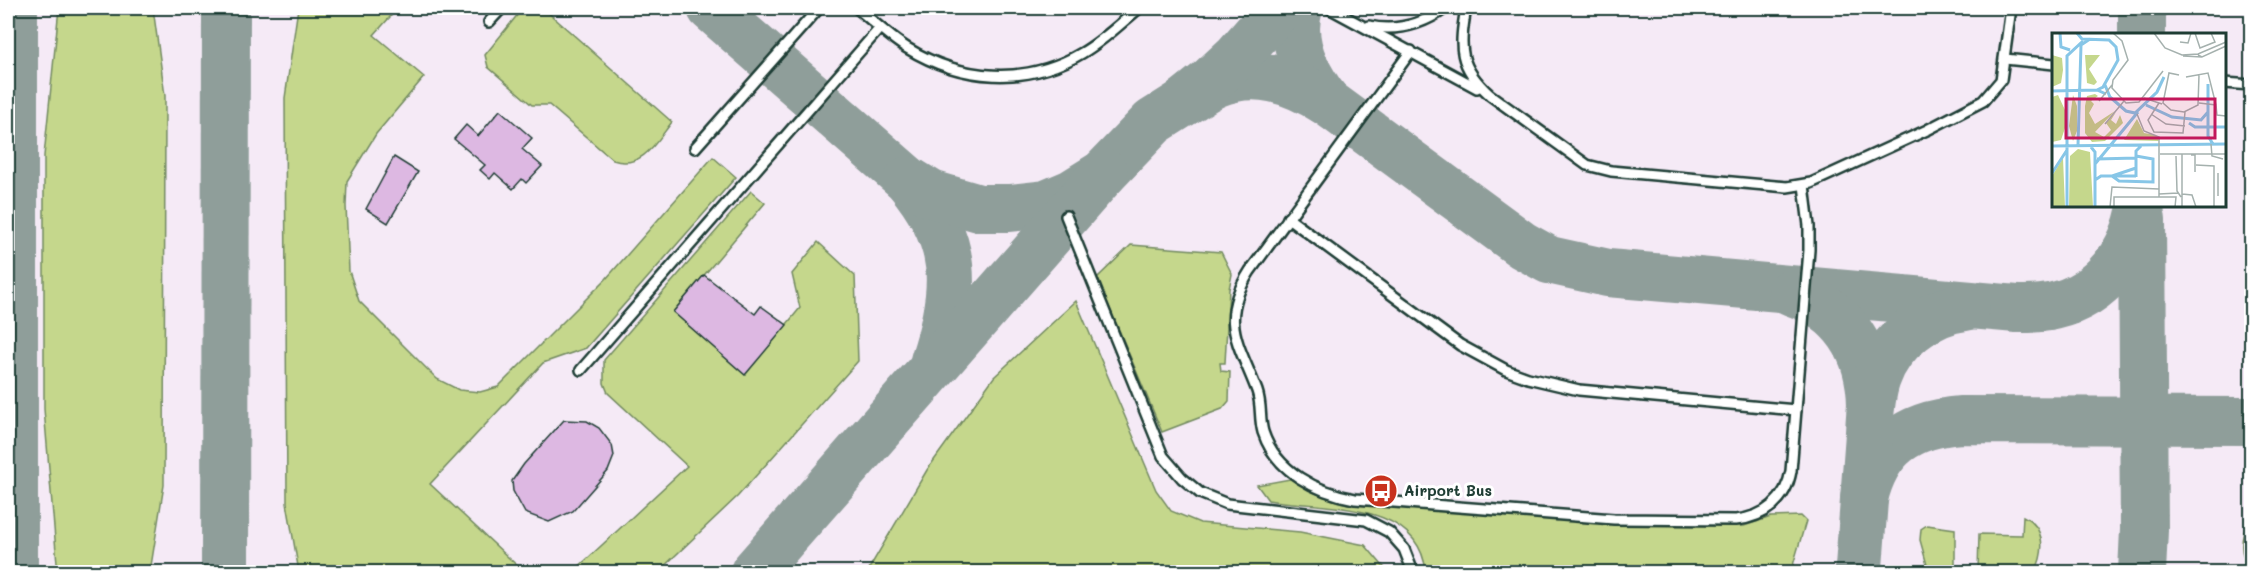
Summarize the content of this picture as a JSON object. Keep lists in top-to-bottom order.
{
  "places": {
    "bus stop": ["Airport Bus"]
  }
}
